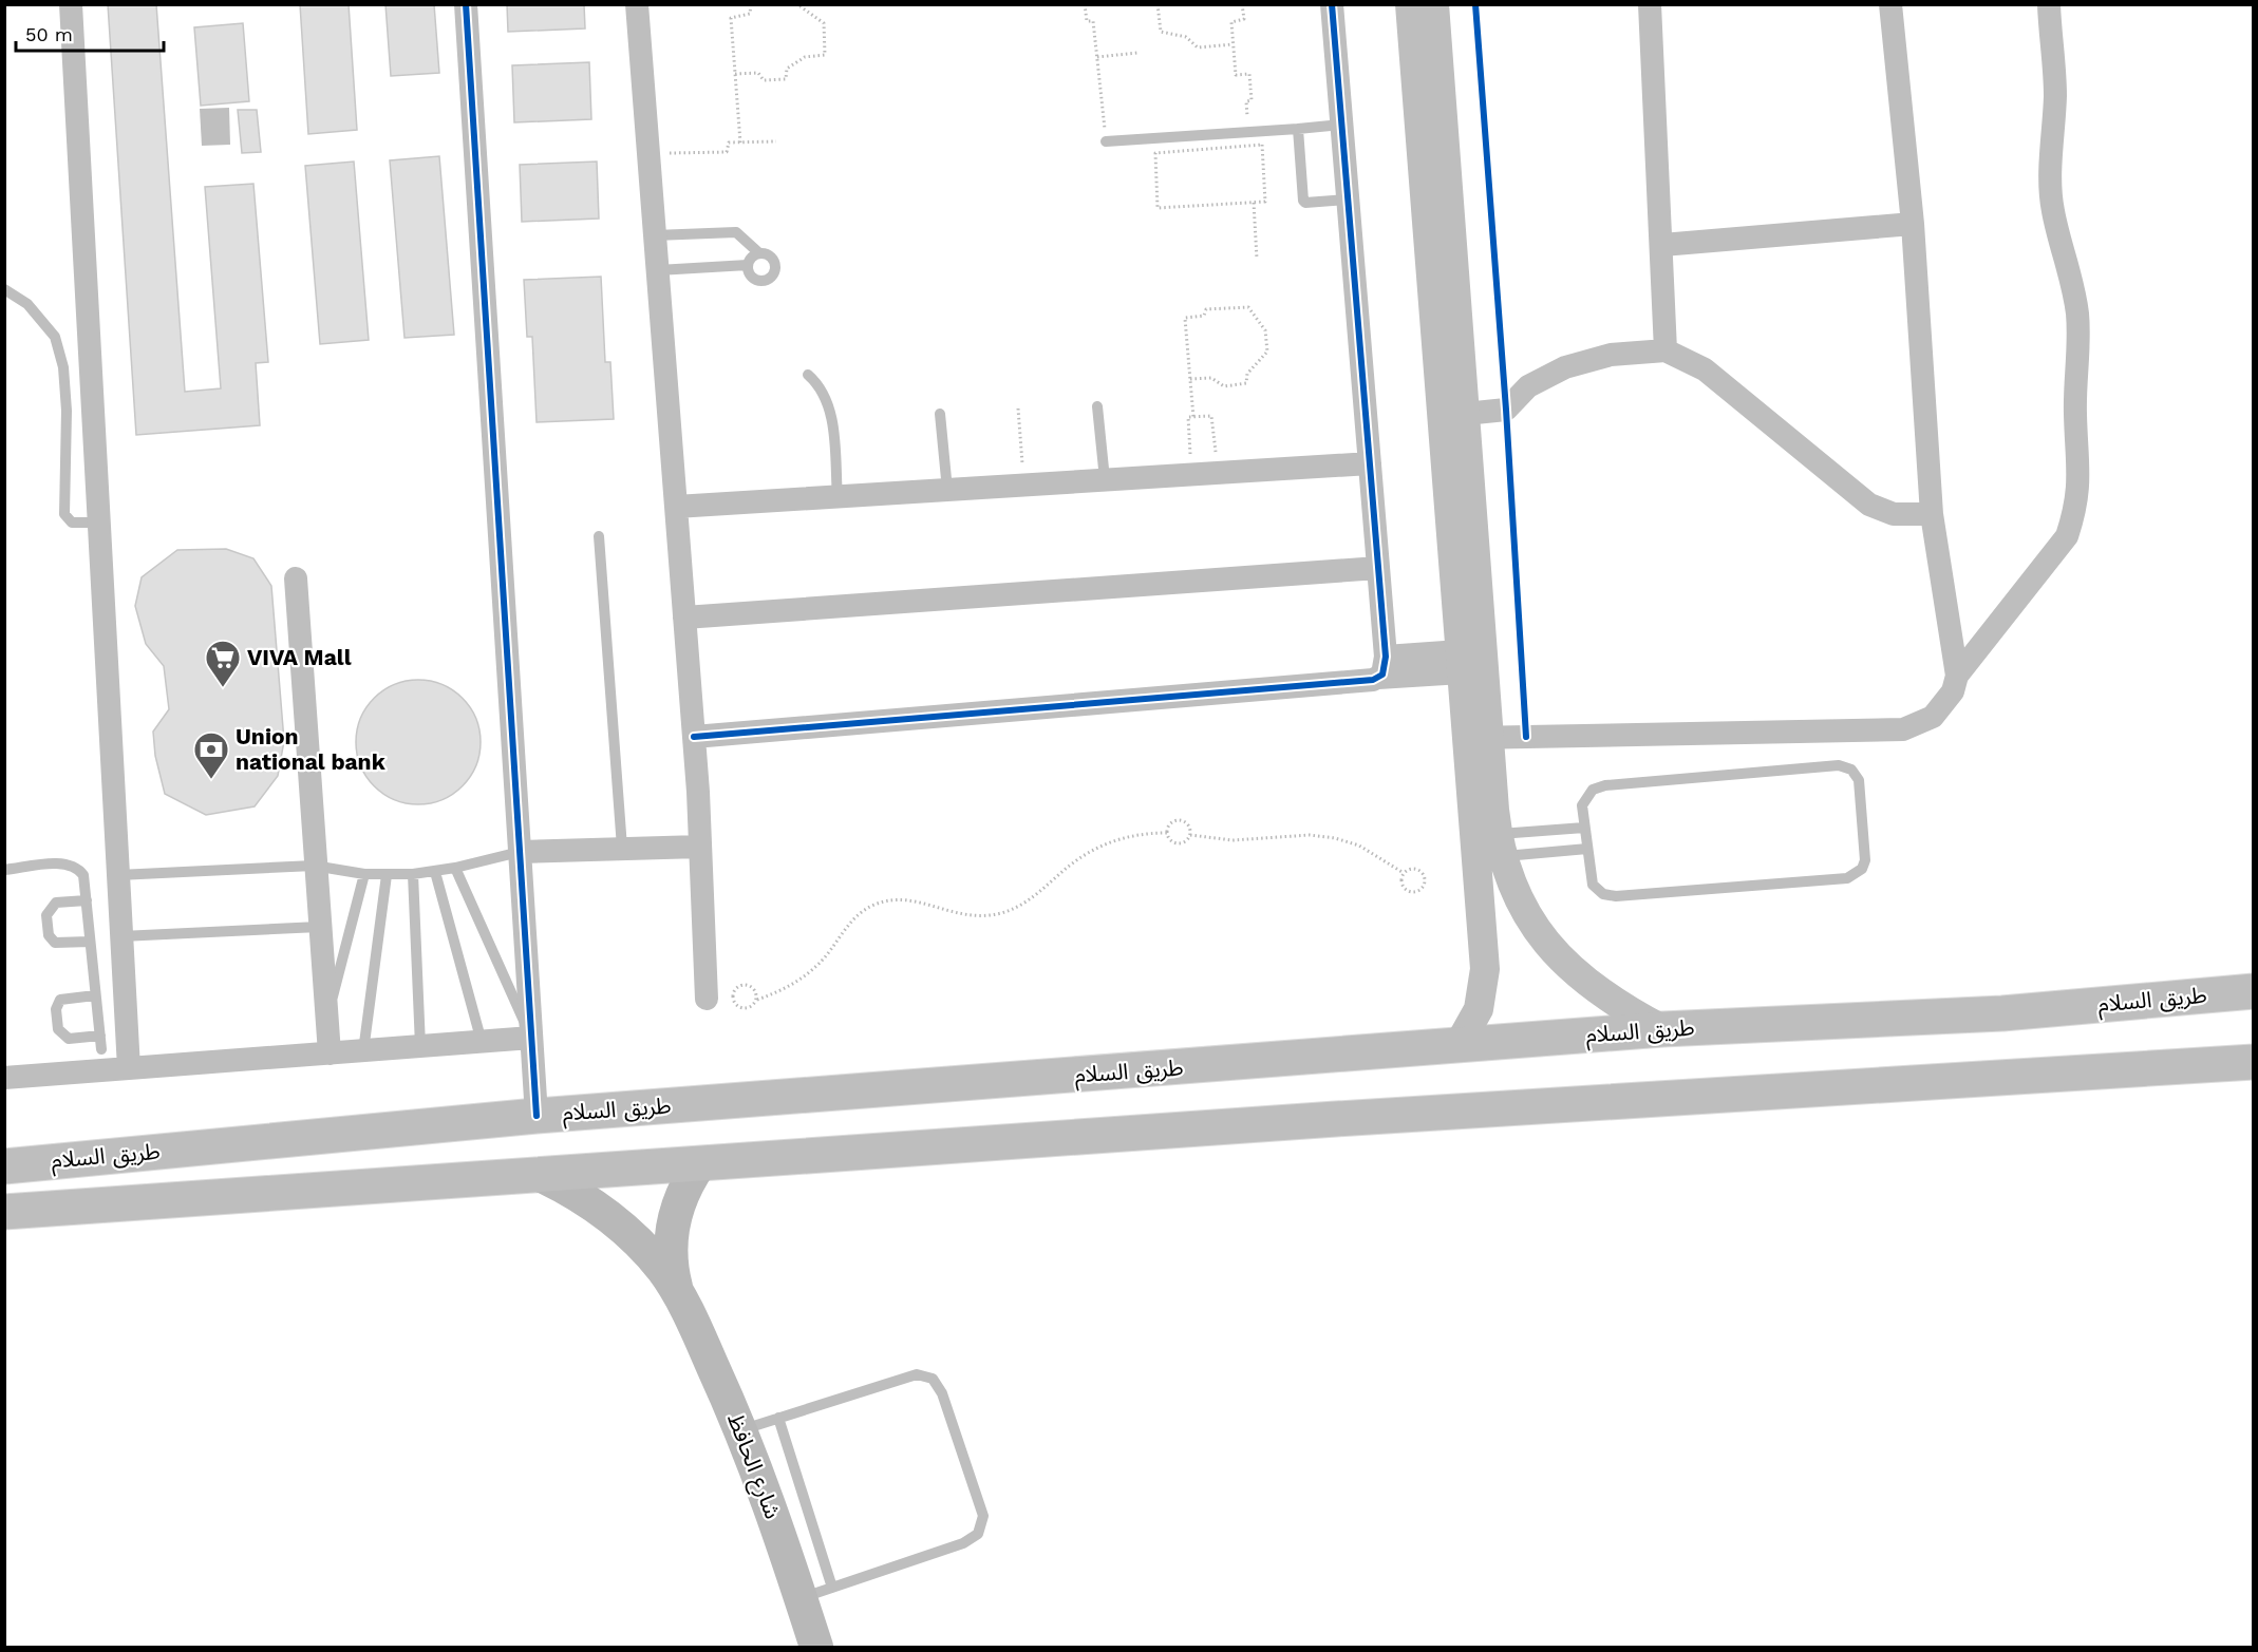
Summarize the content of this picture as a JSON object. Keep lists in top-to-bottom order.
{
  "streets": {
    "main road": ["طريق السلام", "شارع الحافظ"]
  },
  "places": {
    "supermarket": ["VIVA Mall"],
    "bank": ["Union national bank"]
  },
  "scale_bar": "50 m"
}
